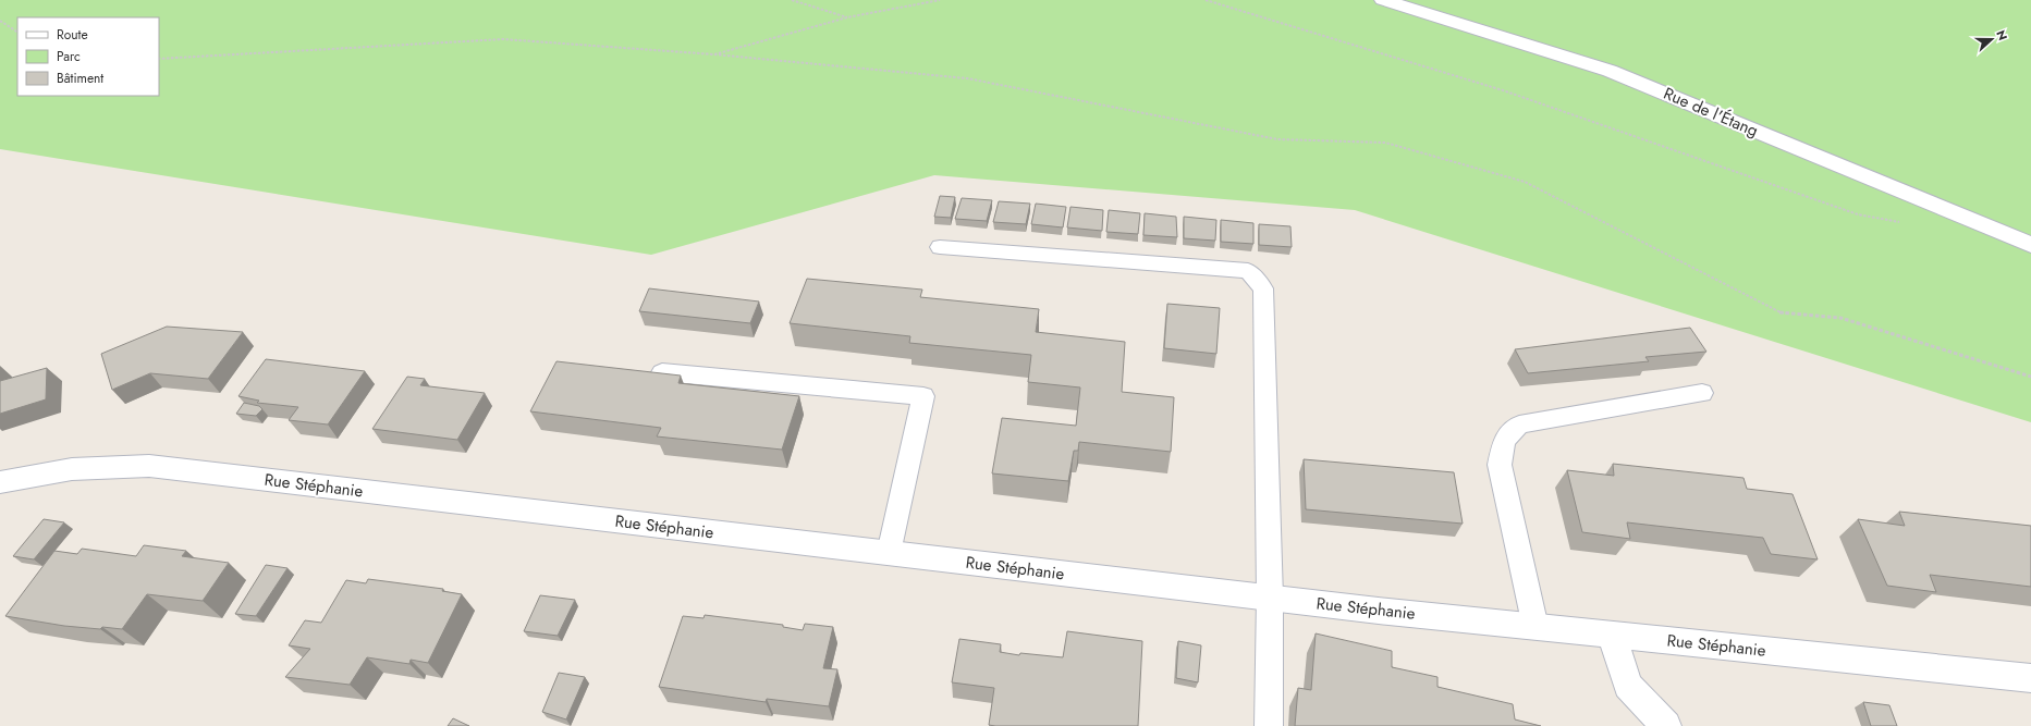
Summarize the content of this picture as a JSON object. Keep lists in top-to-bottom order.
{
  "streets": {
    "street": ["Rue de l'Étang", "Rue Stéphanie"]
  },
  "legend": ["Route", "Parc", "Bâtiment"],
  "north": "right"
}
